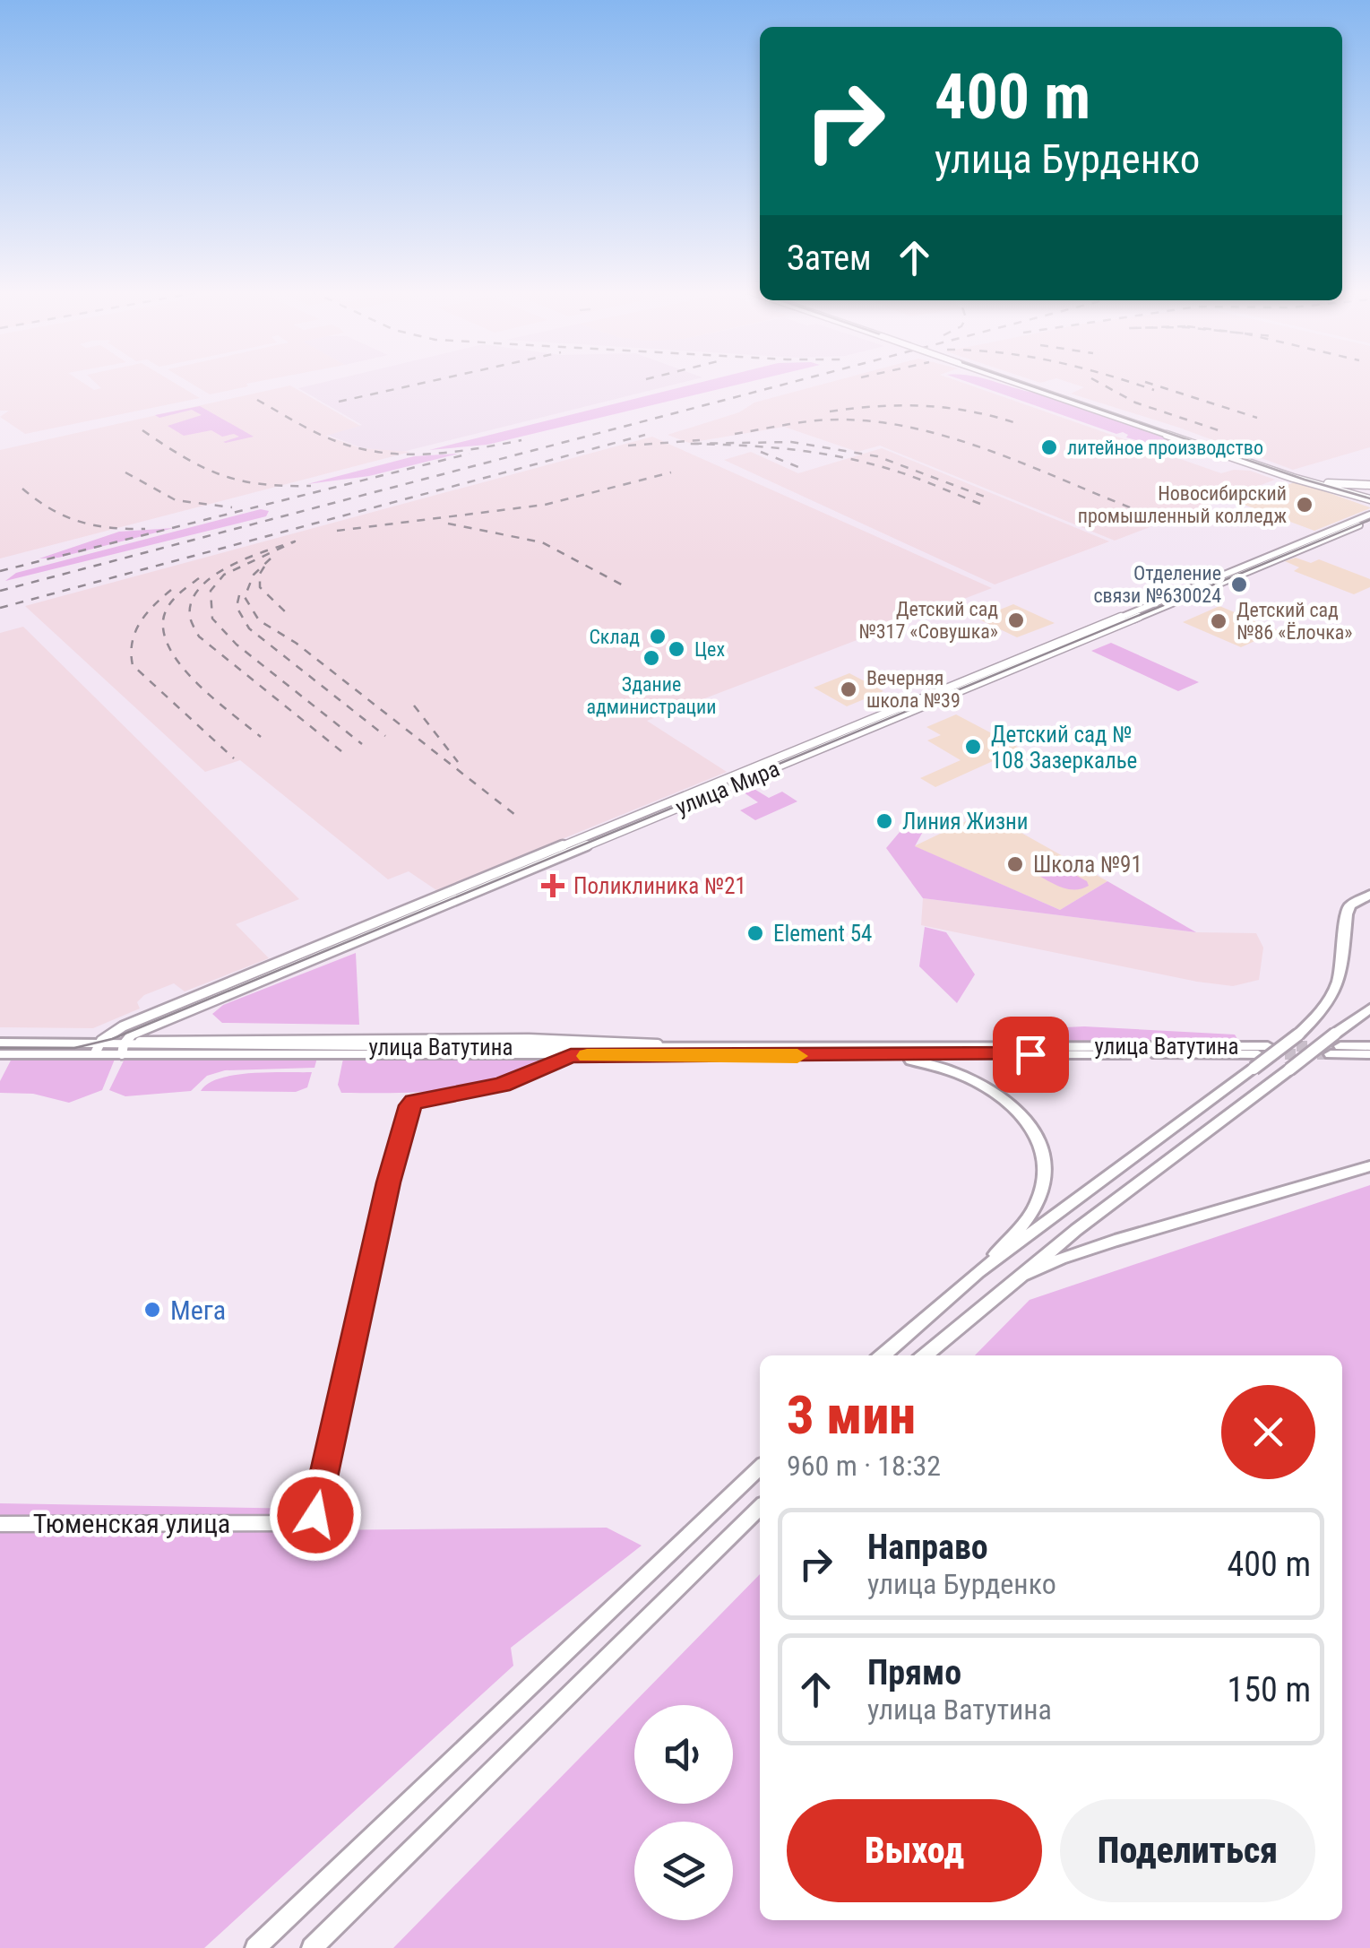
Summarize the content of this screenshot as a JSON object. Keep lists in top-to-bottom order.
{
  "streets": {
    "main road": ["улица Ватутина"],
    "street": ["улица Мира", "Тюменская улица"]
  },
  "crossings": [
    ["улица Мира", "улица Ватутина"],
    ["улица Ватутина", "Тюменская улица"]
  ],
  "places": {
    "other": [
      "литейное производство",
      "Новосибирский промышленный колледж",
      "Отделение связи №630024",
      "Детский сад №317 «Совушка»",
      "Детский сад №86 «Ёлочка»",
      "Склад",
      "Цех",
      "Здание администрации",
      "Вечерняя школа №39",
      "Детский сад № 108 Зазеркалье",
      "Линия Жизни",
      "Школа №91",
      "Element 54",
      "Мега"
    ],
    "health": ["Поликлиника №21"]
  },
  "page": {
    "turn": ["400 m", "улица Бурденко"],
    "then": "Затем",
    "heading": ["3 мин", "960 m · 18:32"],
    "list": [
      {
        "name": "Направо",
        "note": "улица Бурденко",
        "value": "400 m"
      },
      {
        "name": "Прямо",
        "note": "улица Ватутина",
        "value": "150 m"
      }
    ],
    "buttons": ["Выход", "Поделиться"]
  }
}
